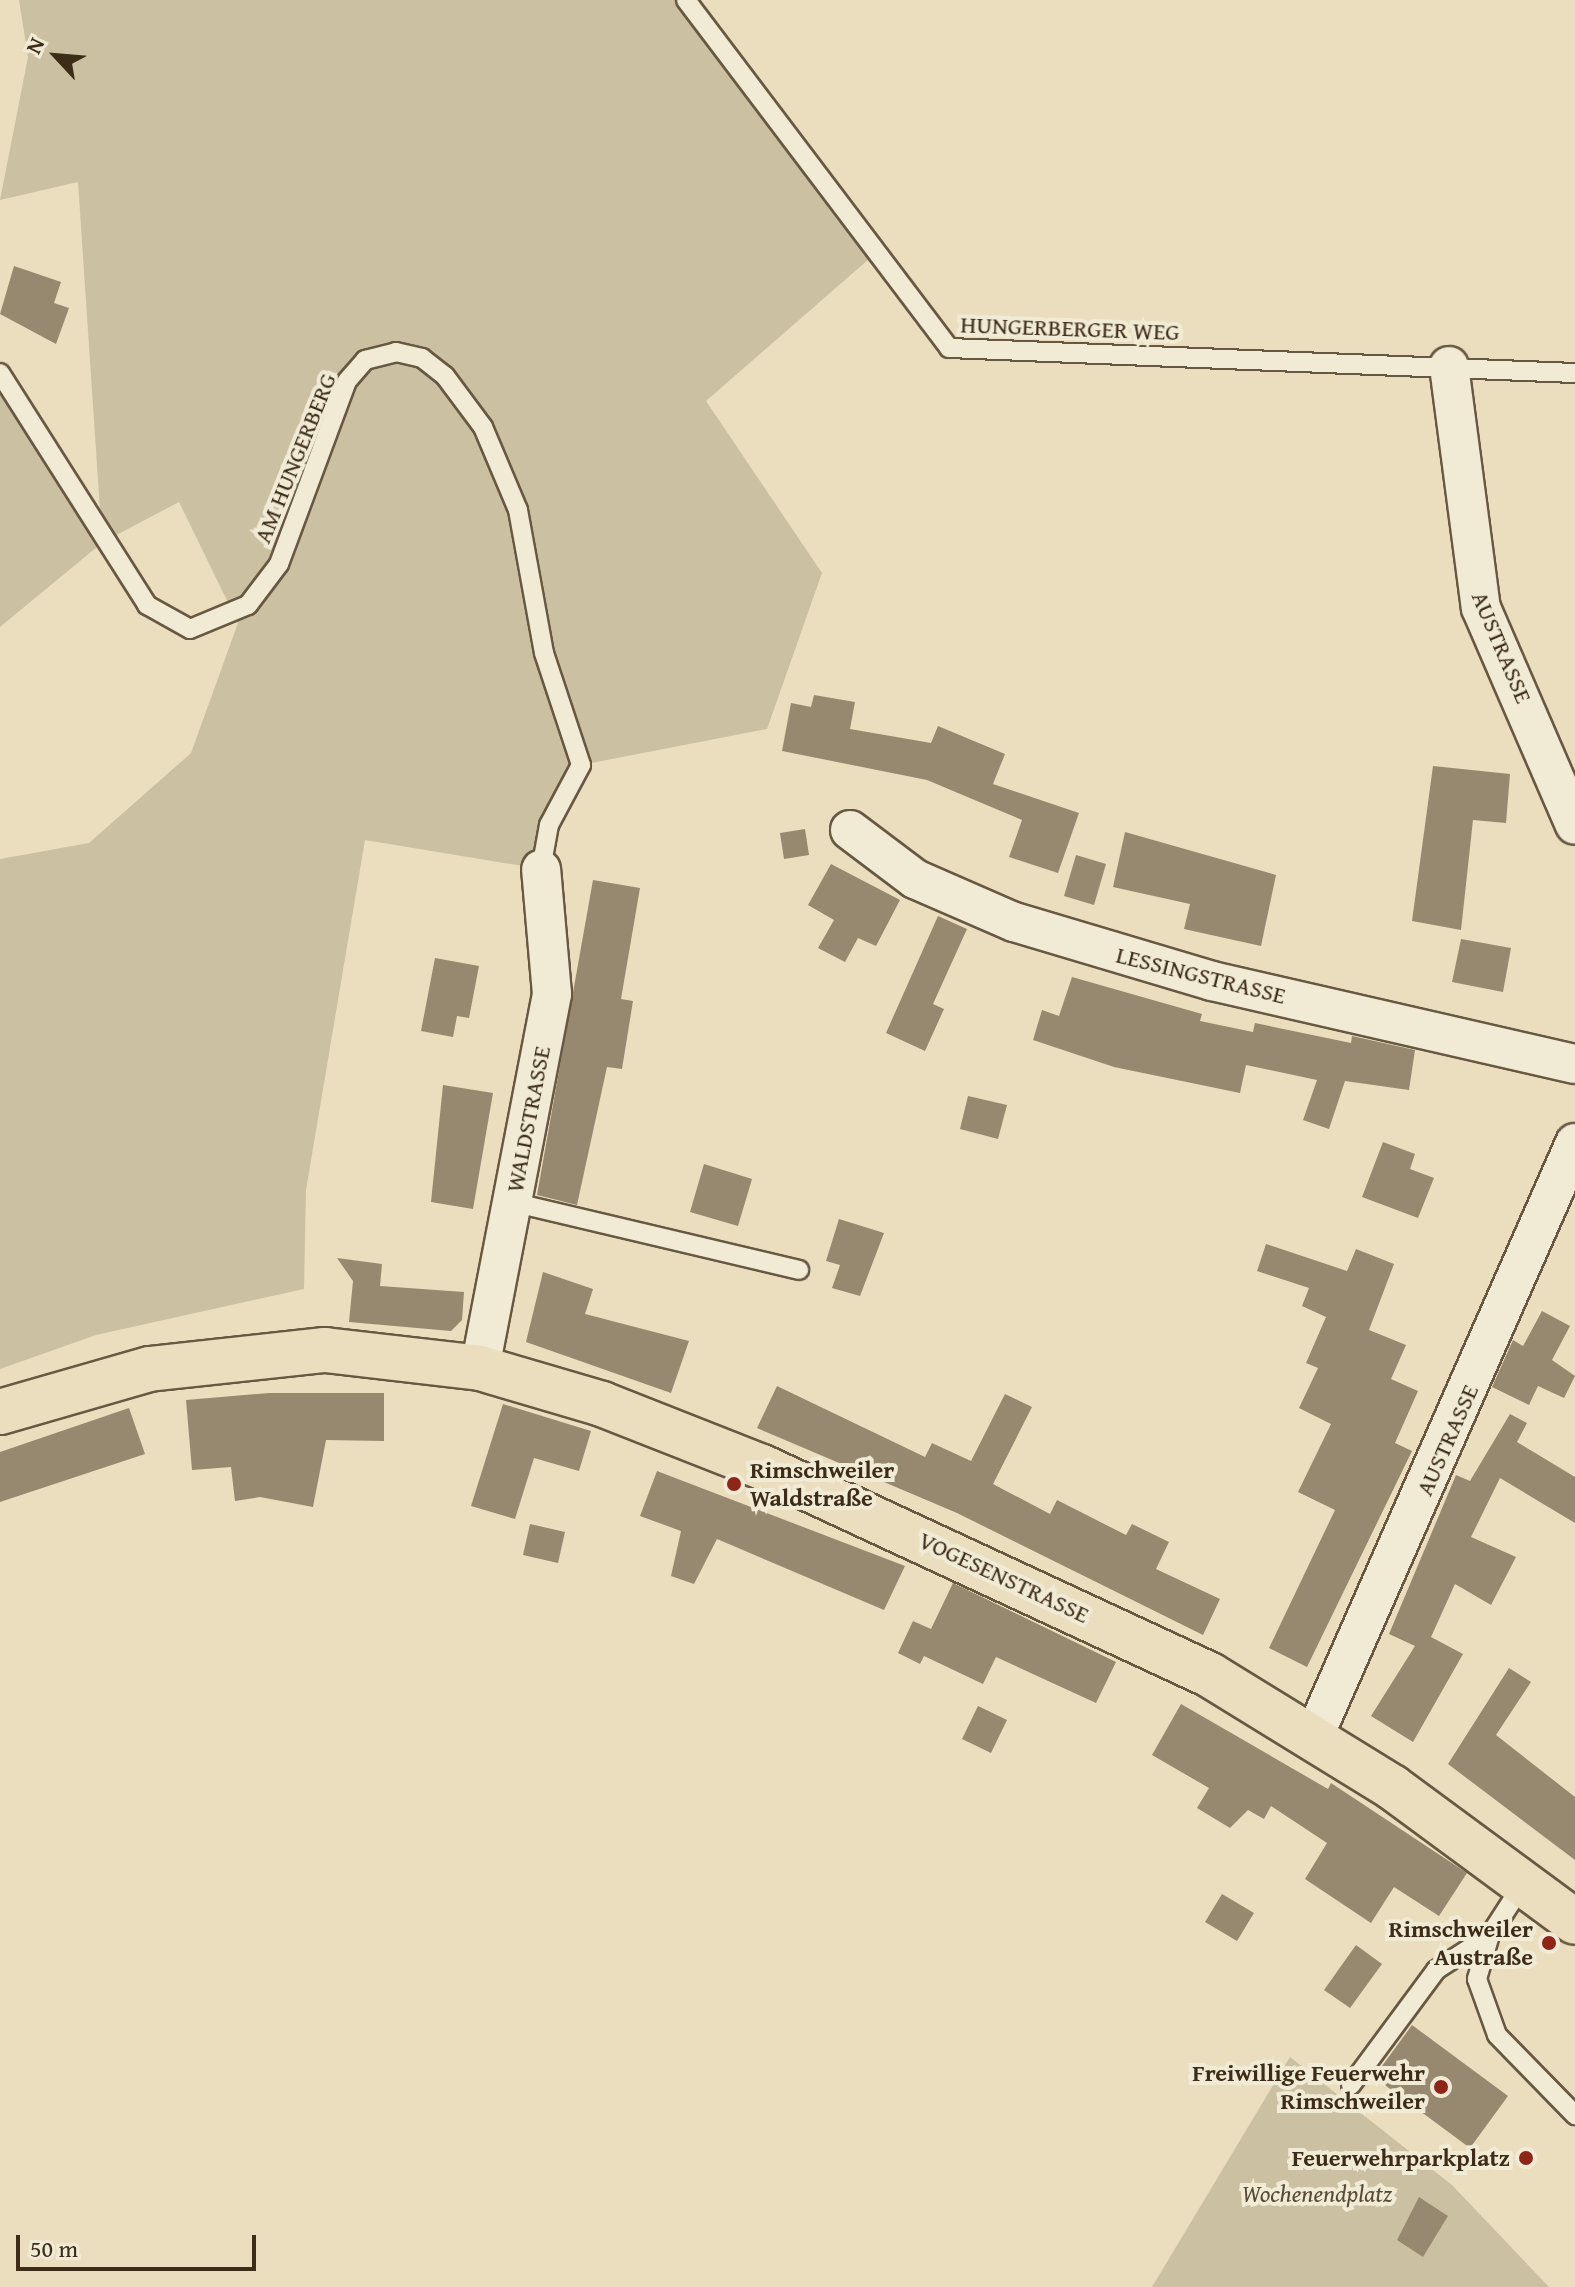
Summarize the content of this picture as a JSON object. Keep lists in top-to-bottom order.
{
  "streets": {
    "main road": ["VOGESENSTRASSE"],
    "street": ["AUSTRASSE", "LESSINGSTRASSE", "WALDSTRASSE"],
    "lane": ["HUNGERBERGER WEG", "AM HUNGERBERG"]
  },
  "crossings": [
    ["HUNGERBERGER WEG", "AUSTRASSE"],
    ["AM HUNGERBERG", "WALDSTRASSE"],
    ["AUSTRASSE", "VOGESENSTRASSE"],
    ["WALDSTRASSE", "VOGESENSTRASSE"]
  ],
  "parks": ["Wochenendplatz"],
  "places": [
    "Rimschweiler Waldstraße",
    "Rimschweiler Austraße",
    "Freiwillige Feuerwehr Rimschweiler",
    "Feuerwehrparkplatz"
  ],
  "scale_bar": "50 m",
  "north": "top left"
}
